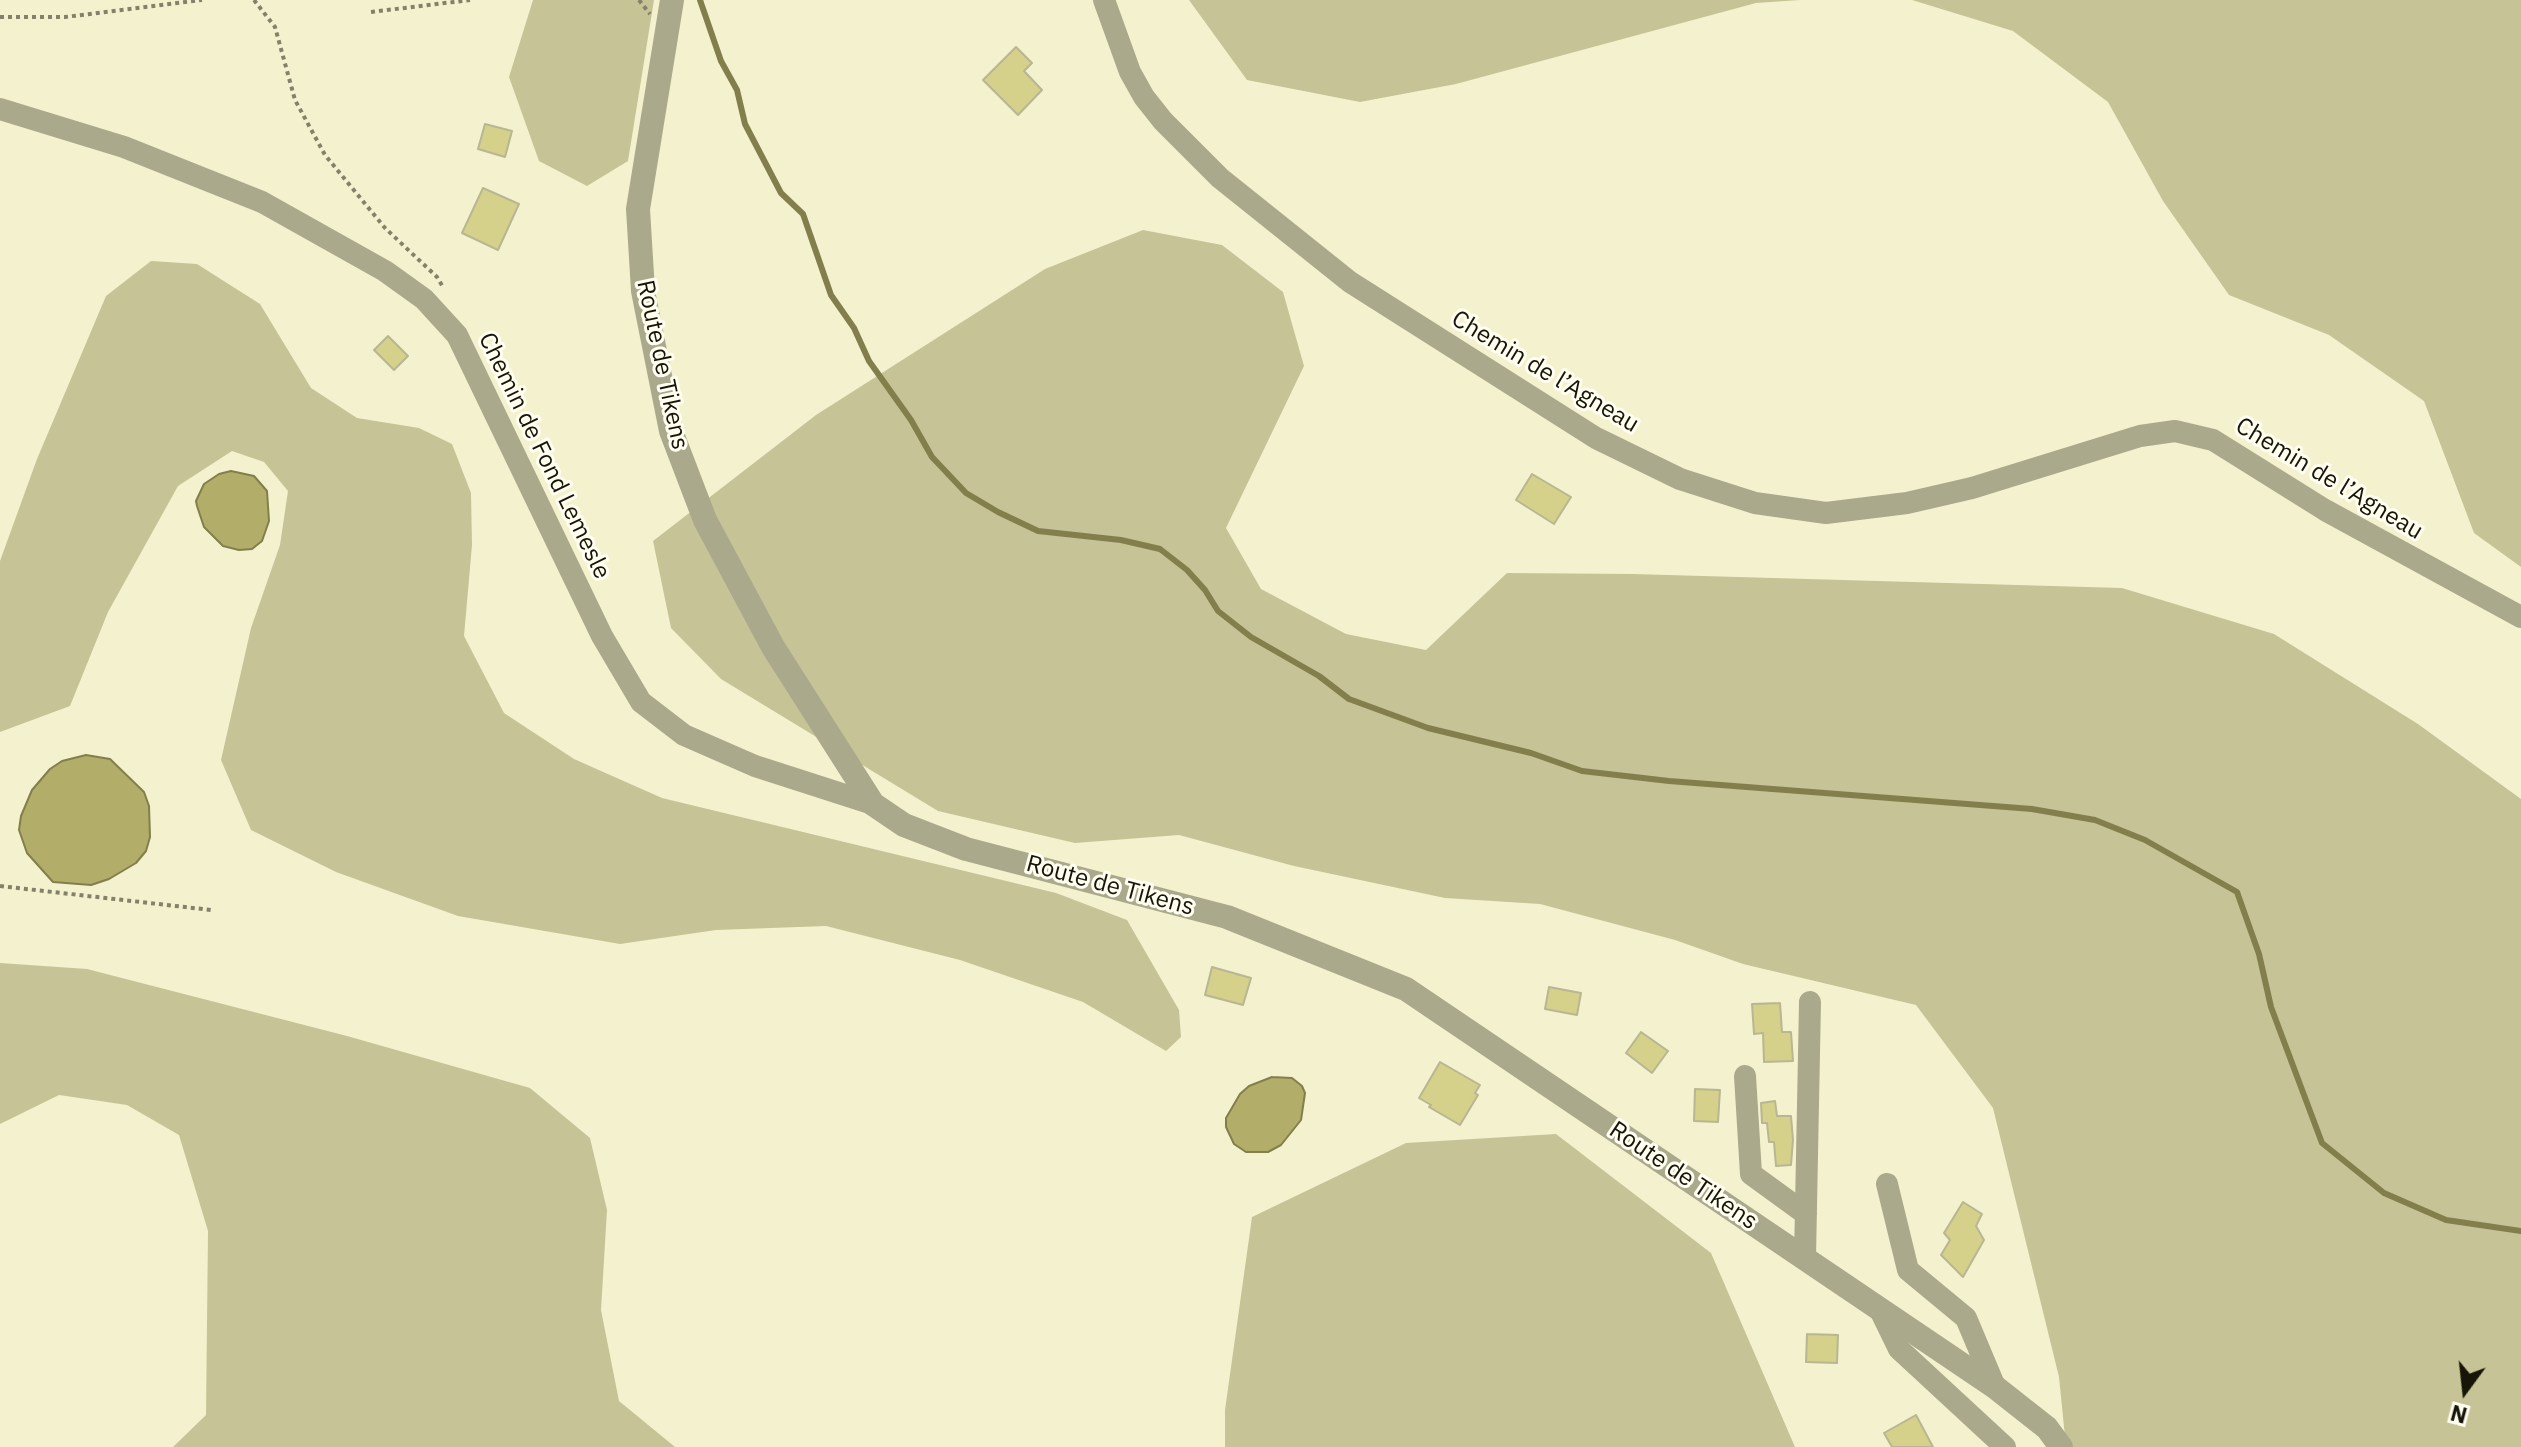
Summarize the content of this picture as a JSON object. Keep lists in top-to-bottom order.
{
  "streets": {
    "street": ["Route de Tikens", "Chemin de l’Agneau", "Chemin de Fond Lemesle"]
  },
  "crossings": [
    ["Route de Tikens", "Chemin de Fond Lemesle"]
  ],
  "north": "bottom"
}
